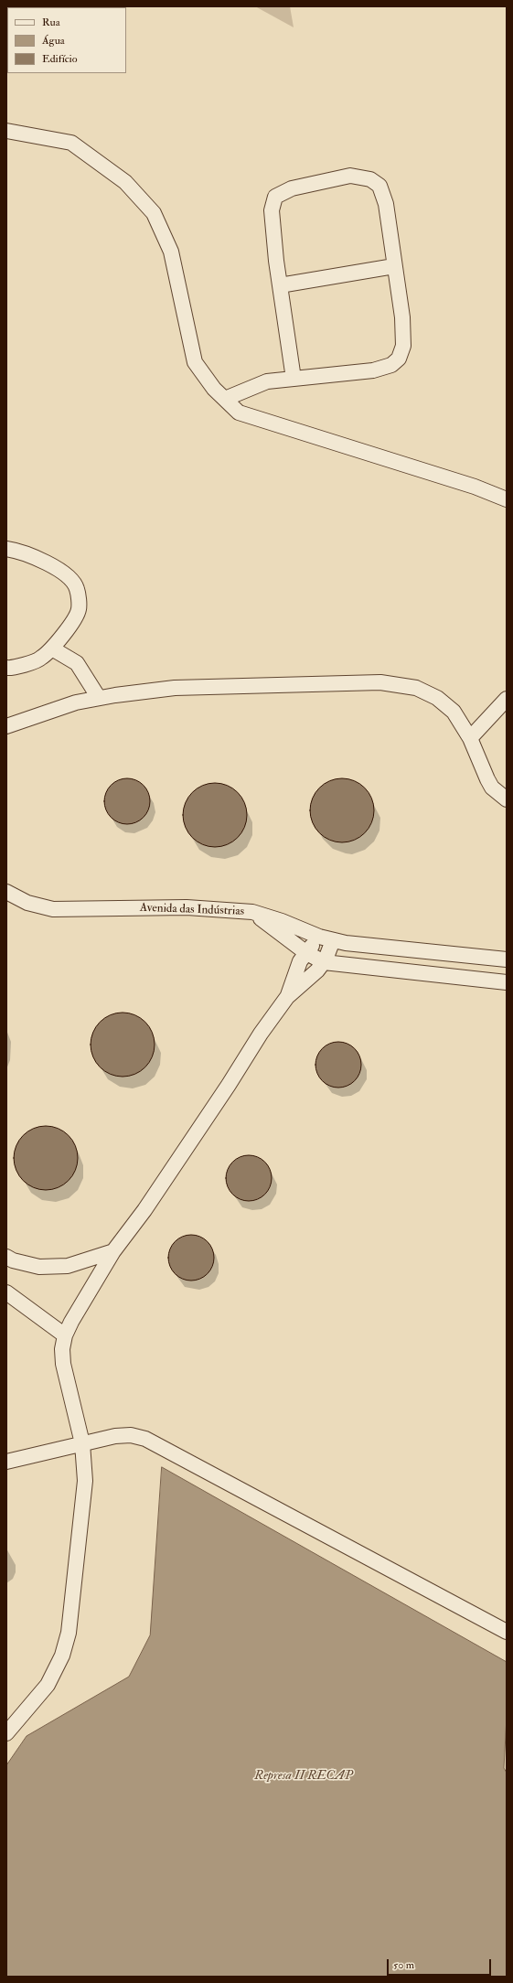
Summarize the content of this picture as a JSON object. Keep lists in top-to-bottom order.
{
  "streets": {
    "lane": ["Avenida das Indústrias"]
  },
  "water": ["Represa II RECAP"],
  "legend": ["Rua", "Água", "Edifício"],
  "scale_bar": "50 m"
}
